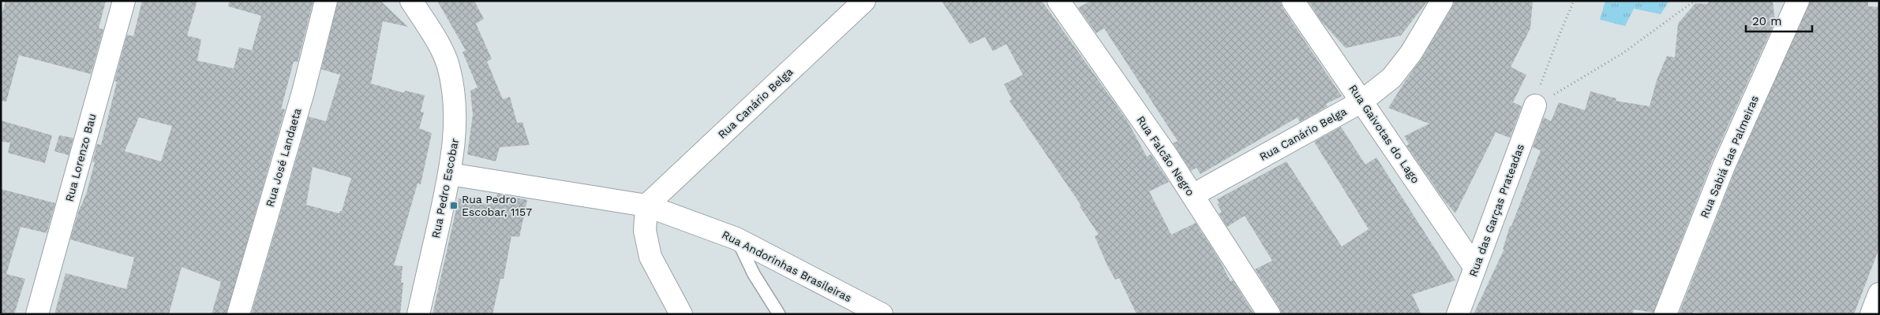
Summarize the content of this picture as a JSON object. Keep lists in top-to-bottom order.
{
  "streets": {
    "street": [
      "Rua Canário Belga",
      "Rua Gaivotas do Lago",
      "Rua Falcão Negro",
      "Rua Sabiá das Palmeiras",
      "Rua Lorenzo Bau",
      "Rua José Landaeta",
      "Rua Pedro Escobar",
      "Rua das Garças Prateadas",
      "Rua Andorinhas Brasileiras"
    ]
  },
  "crossings": [
    ["Rua Canário Belga", "Rua Gaivotas do Lago"],
    ["Rua Canário Belga", "Rua Falcão Negro"],
    ["Rua Canário Belga", "Rua Andorinhas Brasileiras"],
    ["Rua Gaivotas do Lago", "Rua das Garças Prateadas"],
    ["Rua Pedro Escobar", "Rua Andorinhas Brasileiras"]
  ],
  "places": {
    "transit": ["Rua Pedro Escobar, 1157"]
  },
  "scale_bar": "20 m"
}
